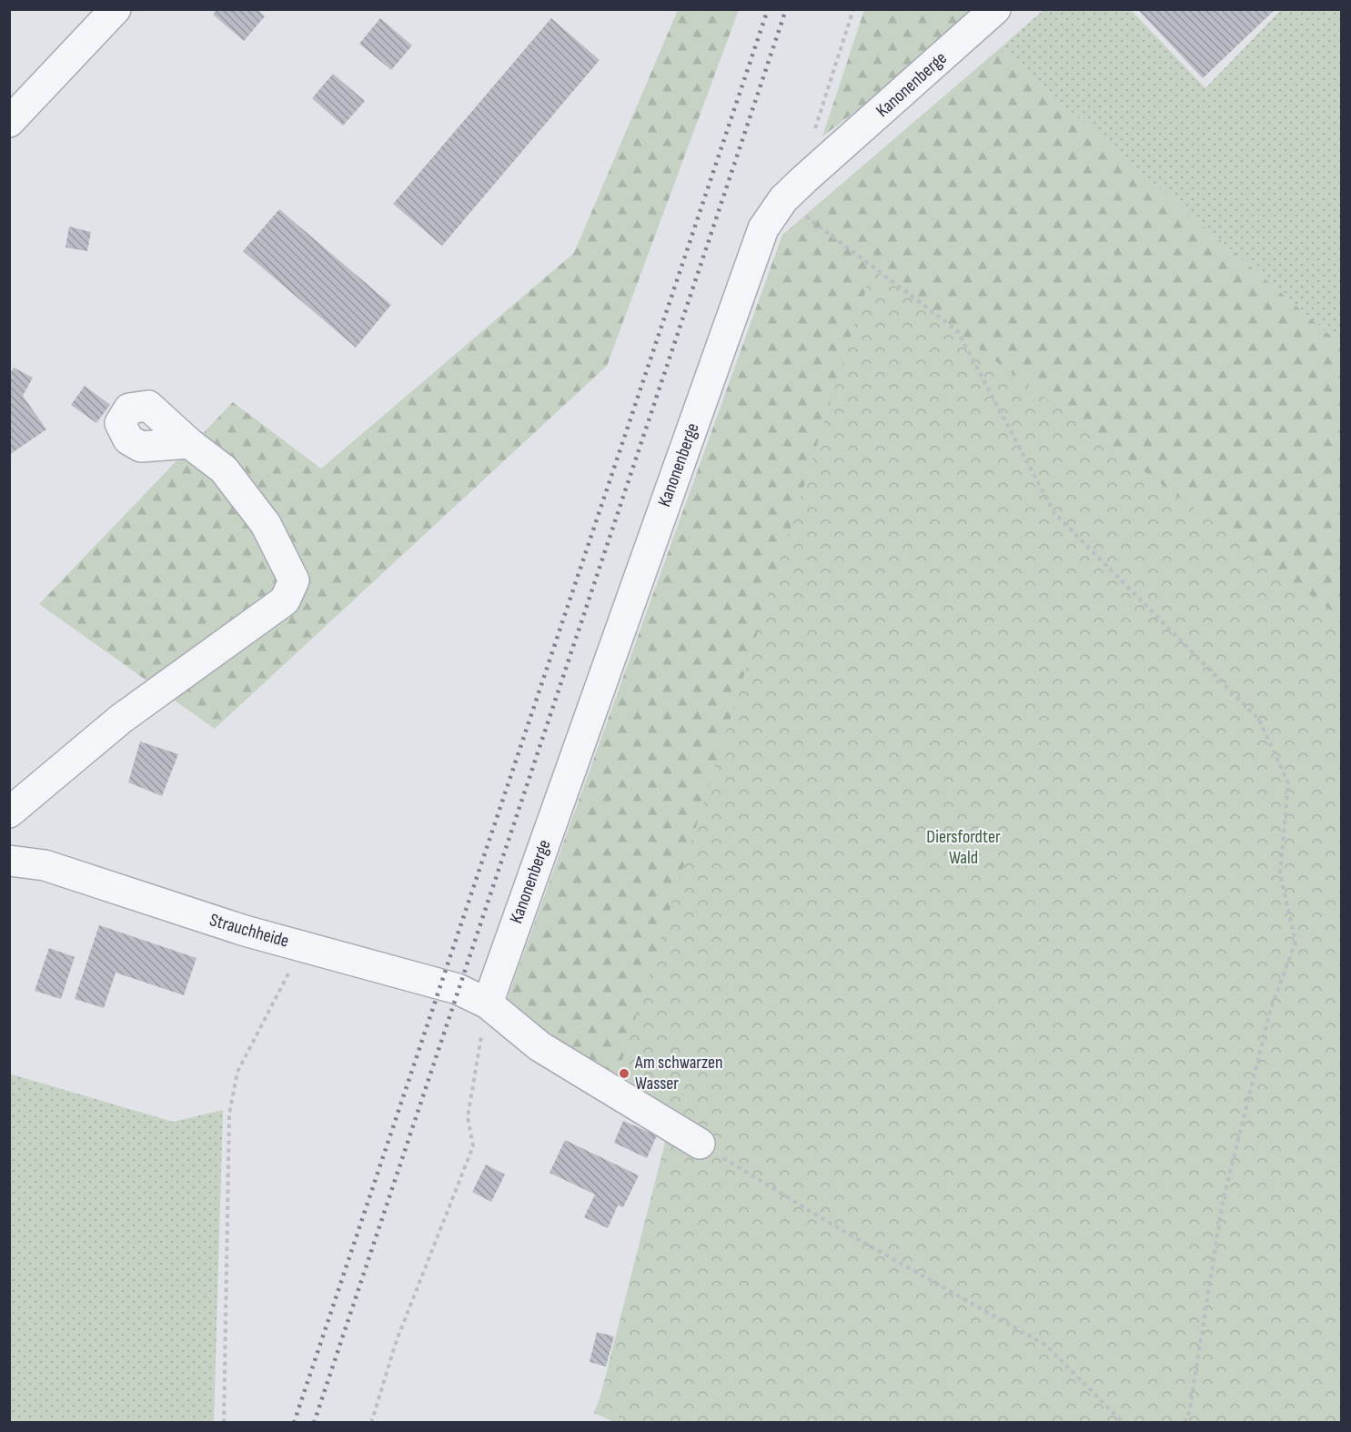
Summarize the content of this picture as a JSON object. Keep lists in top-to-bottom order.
{
  "streets": {
    "street": ["Kanonenberge", "Strauchheide"]
  },
  "crossings": [
    ["Kanonenberge", "Strauchheide"]
  ],
  "parks": ["Diersfordter Wald"],
  "places": ["Am schwarzen Wasser"]
}
